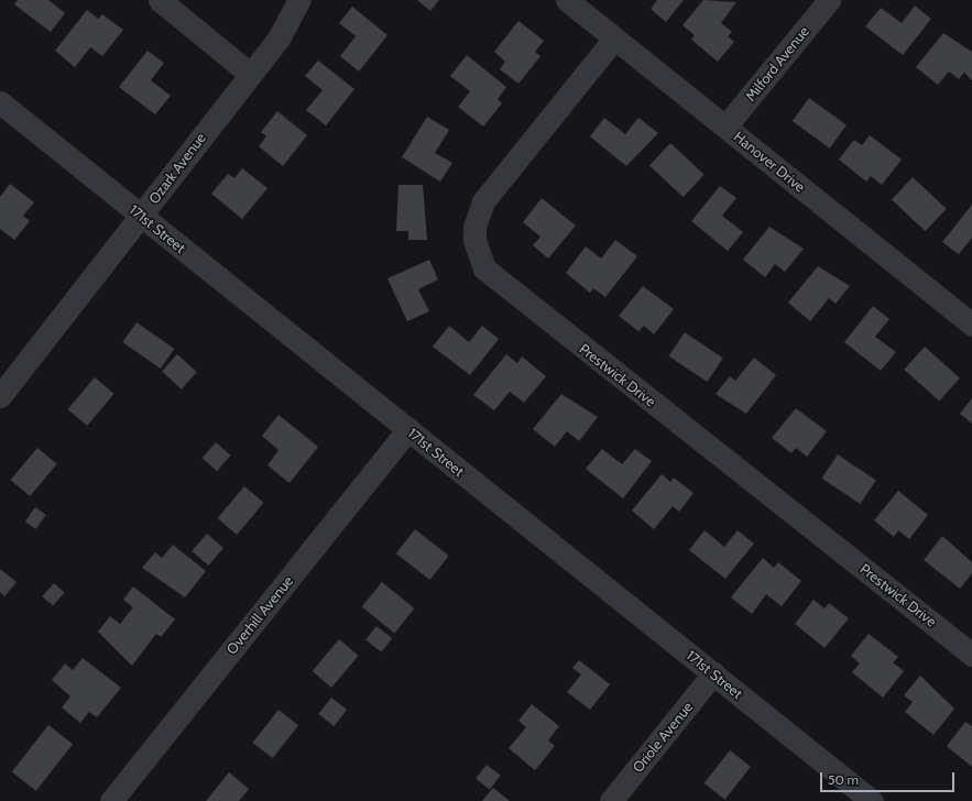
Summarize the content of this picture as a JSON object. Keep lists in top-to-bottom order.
{
  "streets": {
    "street": [
      "Milford Avenue",
      "Hanover Drive",
      "Ozark Avenue",
      "171st Street",
      "Prestwick Drive",
      "Overhill Avenue",
      "Oriole Avenue"
    ]
  },
  "crossings": [
    ["Milford Avenue", "Hanover Drive"],
    ["Hanover Drive", "Prestwick Drive"],
    ["Ozark Avenue", "171st Street"],
    ["171st Street", "Overhill Avenue"],
    ["171st Street", "Oriole Avenue"]
  ],
  "scale_bar": "50 m"
}
